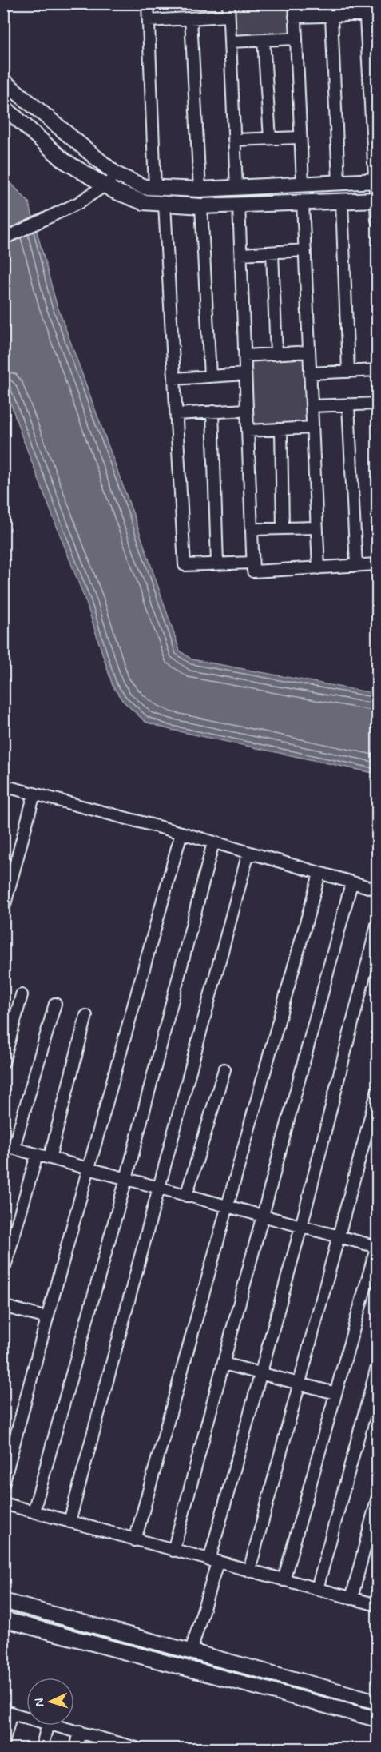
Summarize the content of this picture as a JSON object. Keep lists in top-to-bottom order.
{
  "north": "left"
}
